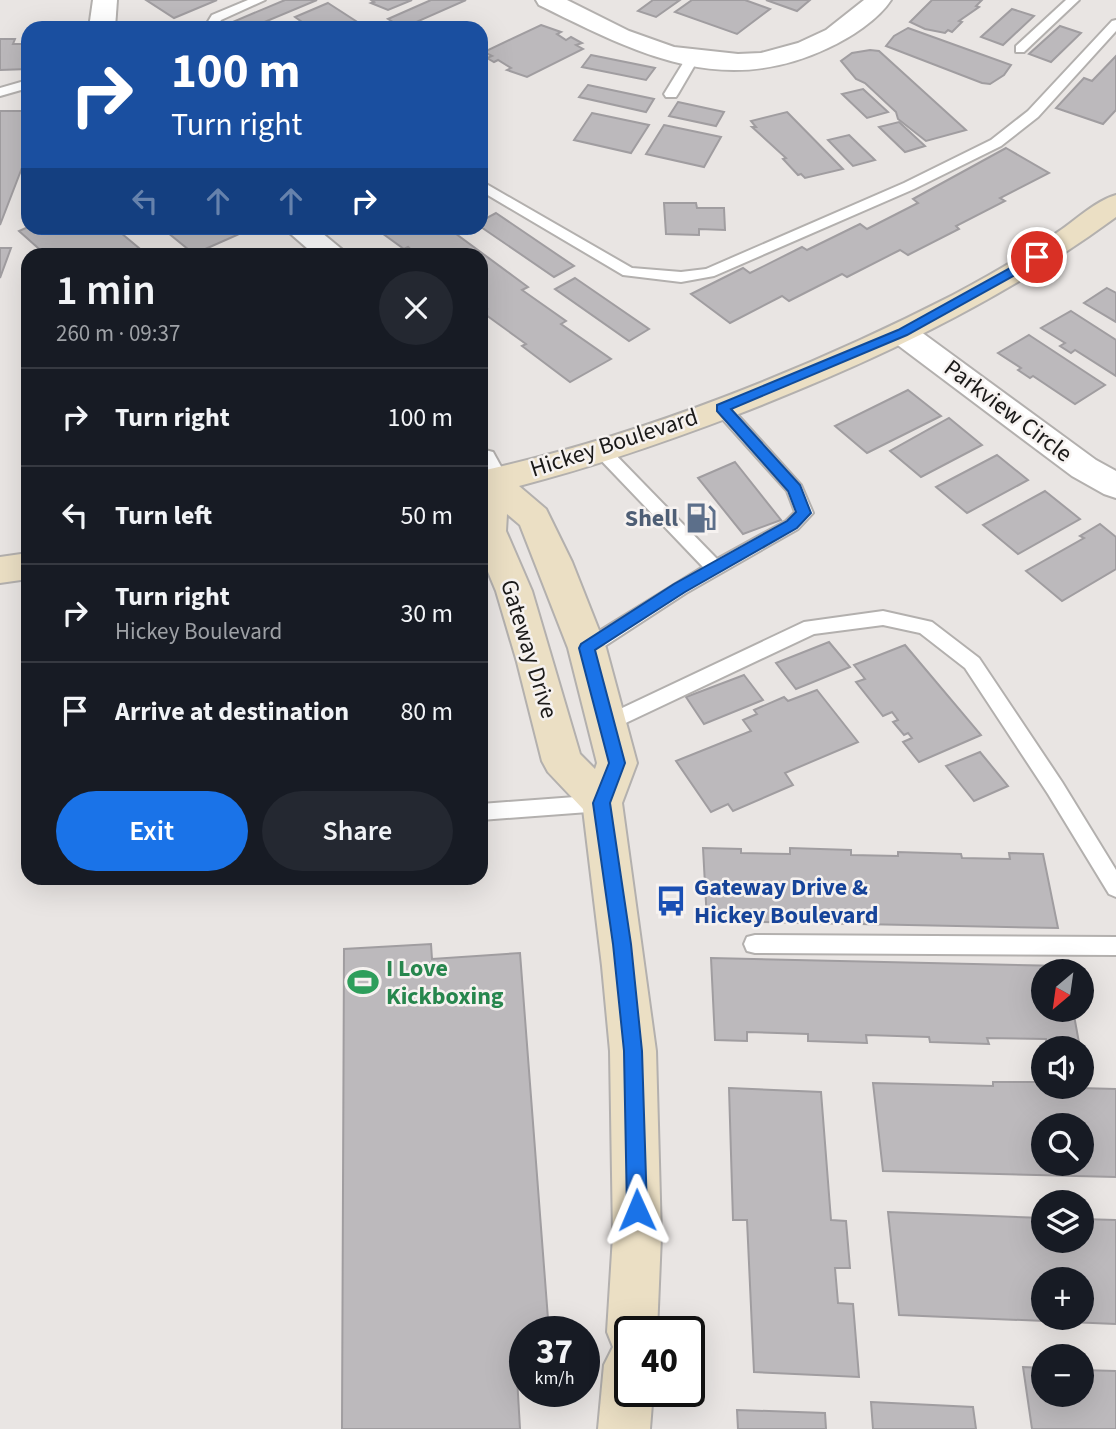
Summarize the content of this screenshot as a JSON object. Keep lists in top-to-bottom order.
{
  "streets": {
    "street": ["Parkview Circle", "Hickey Boulevard", "Gateway Drive"]
  },
  "crossings": [
    ["Parkview Circle", "Hickey Boulevard"]
  ],
  "places": {
    "fuel station": ["Shell"],
    "bus stop": ["Gateway Drive & Hickey Boulevard"],
    "sports": ["I Love Kickboxing"]
  },
  "north": "bottom left",
  "page": {
    "turn": ["100 m", "Turn right"],
    "heading": ["1 min", "260 m · 09:37"],
    "list": [
      {
        "name": "Turn right",
        "value": "100 m"
      },
      {
        "name": "Turn left",
        "value": "50 m"
      },
      {
        "name": "Turn right",
        "note": "Hickey Boulevard",
        "value": "30 m"
      },
      {
        "name": "Arrive at destination",
        "value": "80 m"
      }
    ],
    "buttons": ["Exit", "Share"],
    "map_buttons": ["+", "−"],
    "speed": "37 km/h",
    "limit": "40"
  }
}
